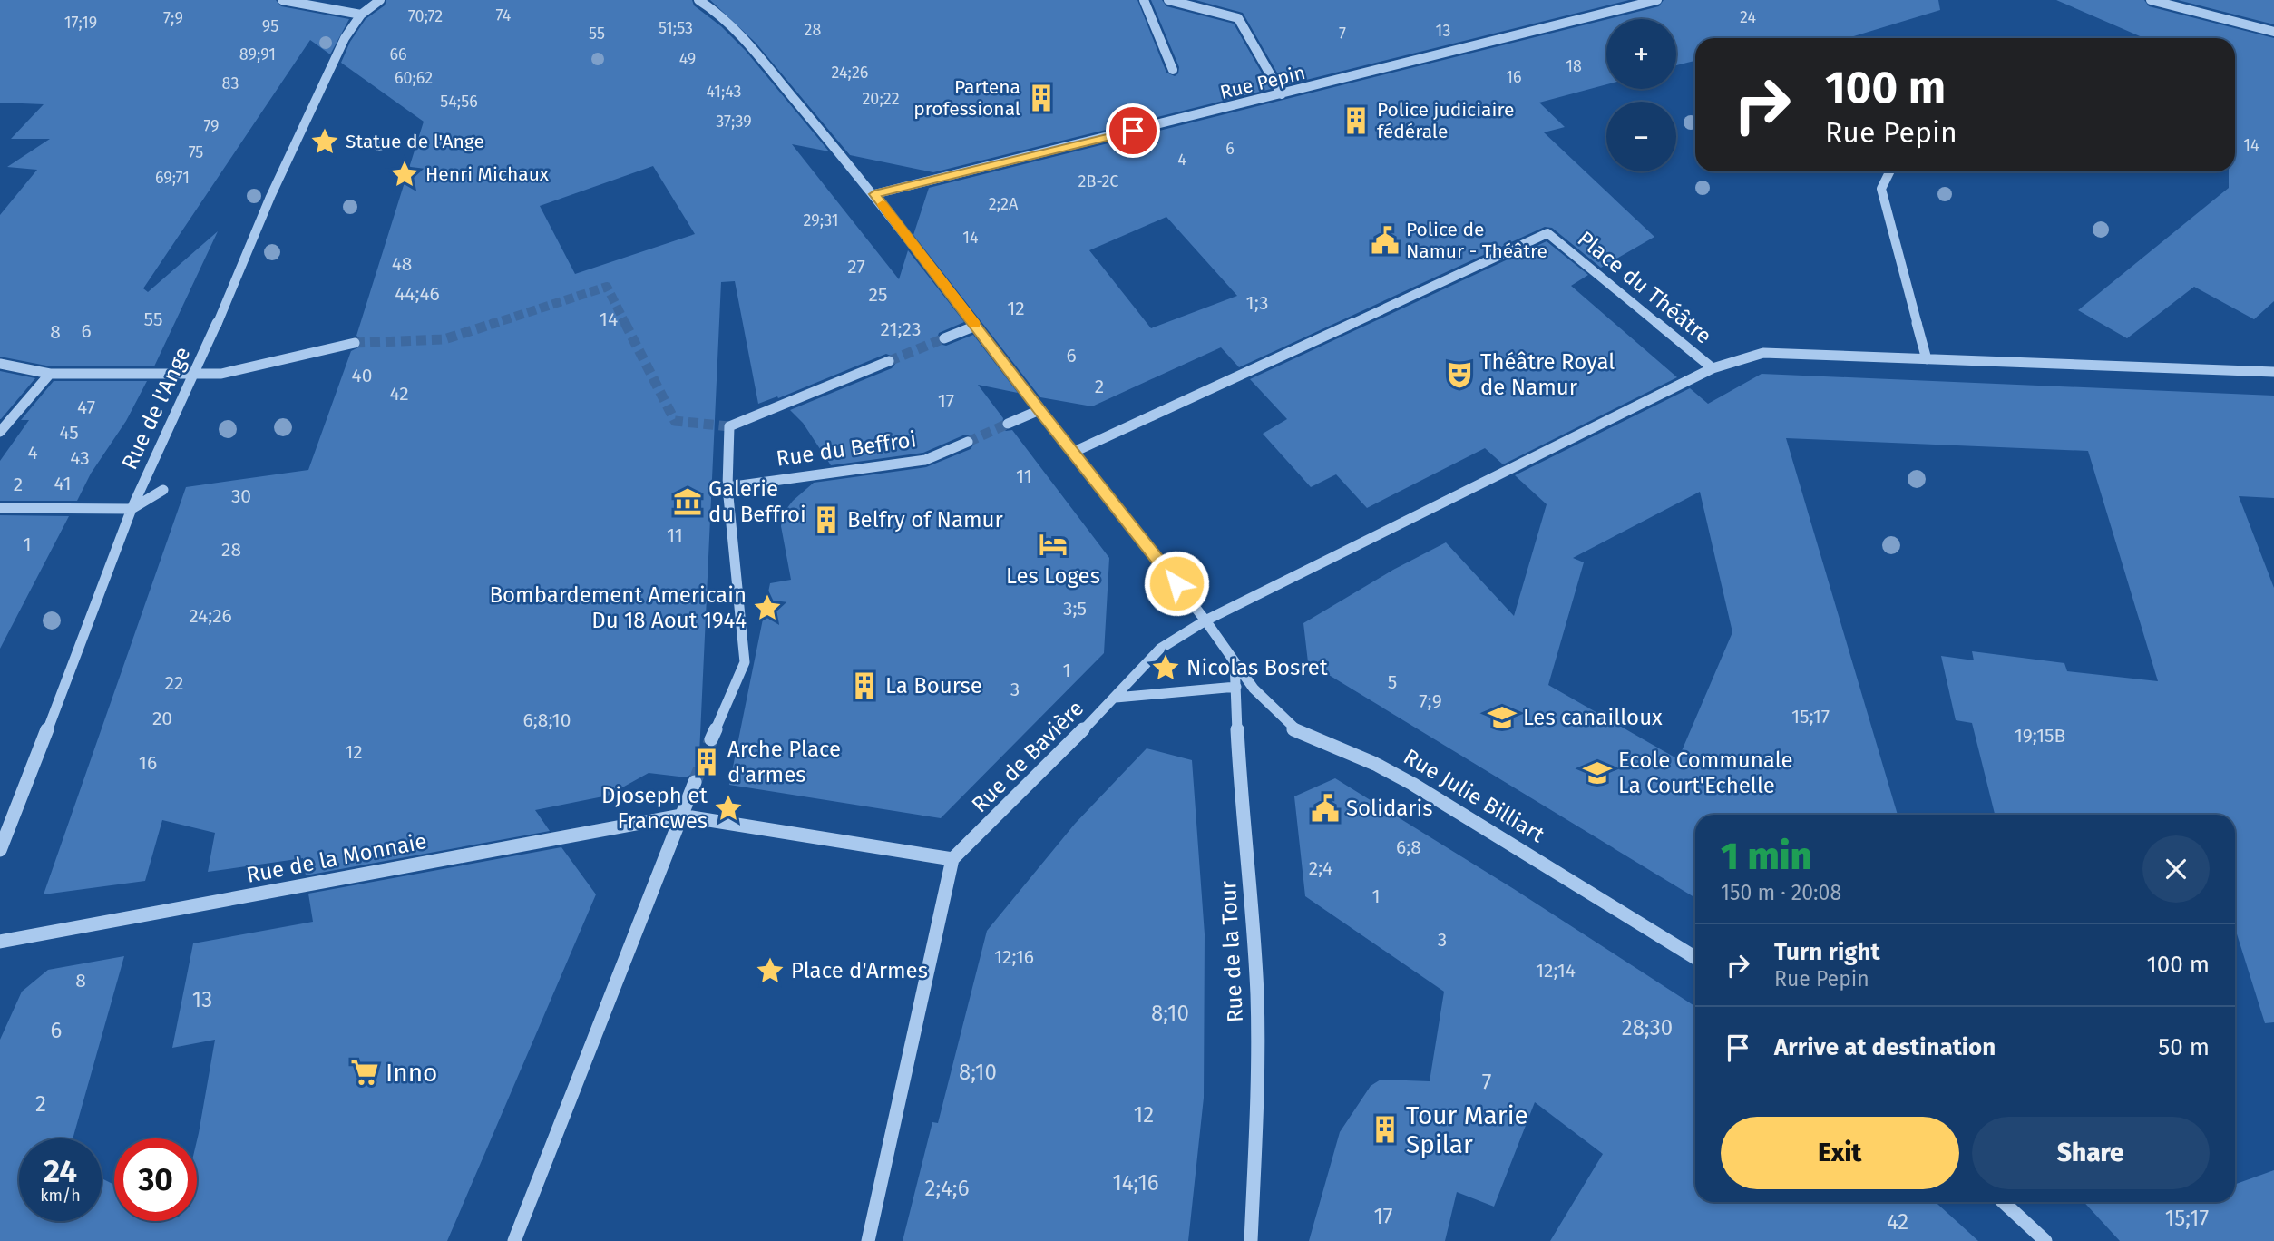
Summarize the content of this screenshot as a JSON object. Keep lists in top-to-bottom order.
{
  "streets": {
    "street": [
      "Rue Pepin",
      "Place du Théâtre",
      "Rue de l'Ange",
      "Rue du Beffroi",
      "Rue de Bavière",
      "Rue Julie Billiart",
      "Rue de la Monnaie",
      "Rue de la Tour"
    ]
  },
  "crossings": [
    ["Rue Pepin", "Rue Julie Billiart"],
    ["Place du Théâtre", "Rue de Bavière"],
    ["Place du Théâtre", "Rue Julie Billiart"],
    ["Rue de Bavière", "Rue Julie Billiart"],
    ["Rue de Bavière", "Rue de la Tour"],
    ["Rue Julie Billiart", "Rue de la Tour"]
  ],
  "places": {
    "building": [
      "Partena professional",
      "Police judiciaire fédérale",
      "Belfry of Namur",
      "La Bourse",
      "Arche Place d'armes",
      "Tour Marie Spilar"
    ],
    "place": [
      "Statue de l'Ange",
      "Henri Michaux",
      "Bombardement Americain Du 18 Aout 1944",
      "Nicolas Bosret",
      "Djoseph et Francwes",
      "Place d'Armes"
    ],
    "public building": ["Police de Namur - Théâtre", "Solidaris"],
    "theatre": ["Théâtre Royal de Namur"],
    "museum": ["Galerie du Beffroi"],
    "hotel": ["Les Loges"],
    "school or university": ["Les canailloux", "Ecole Communale La Court'Echelle"],
    "supermarket": ["Inno"]
  },
  "house_numbers": [
    "74",
    "70;72",
    "24",
    "7;9",
    "17;19",
    "95",
    "51;53",
    "28",
    "13",
    "55",
    "7",
    "89;91",
    "66",
    "49",
    "18",
    "24;26",
    "16",
    "60;62",
    "83",
    "41;43",
    "20;22",
    "54;56",
    "37;39",
    "79",
    "14",
    "6",
    "75",
    "4",
    "69;71",
    "2B-2C",
    "2;2A",
    "29;31",
    "14",
    "48",
    "27",
    "44;46",
    "25",
    "1;3",
    "12",
    "55",
    "14",
    "21;23",
    "6",
    "8",
    "6",
    "40",
    "2",
    "42",
    "17",
    "47",
    "45",
    "4",
    "43",
    "11",
    "41",
    "2",
    "30",
    "11",
    "1",
    "28",
    "3;5",
    "24;26",
    "1",
    "5",
    "22",
    "3",
    "7;9",
    "15;17",
    "20",
    "6;8;10",
    "19;15B",
    "12",
    "16",
    "6;8",
    "2;4",
    "1",
    "3",
    "12;16",
    "12;14",
    "8",
    "13",
    "8;10",
    "28;30",
    "6",
    "8;10",
    "7",
    "2",
    "12",
    "14;16",
    "2;4;6",
    "17",
    "15;17",
    "42"
  ],
  "page": {
    "map_buttons": ["+", "−"],
    "turn": ["100 m", "Rue Pepin"],
    "heading": ["1 min", "150 m · 20:08"],
    "list": [
      {
        "name": "Turn right",
        "note": "Rue Pepin",
        "value": "100 m"
      },
      {
        "name": "Arrive at destination",
        "value": "50 m"
      }
    ],
    "buttons": ["Exit", "Share"],
    "speed": "24 km/h",
    "limit": "30"
  }
}
